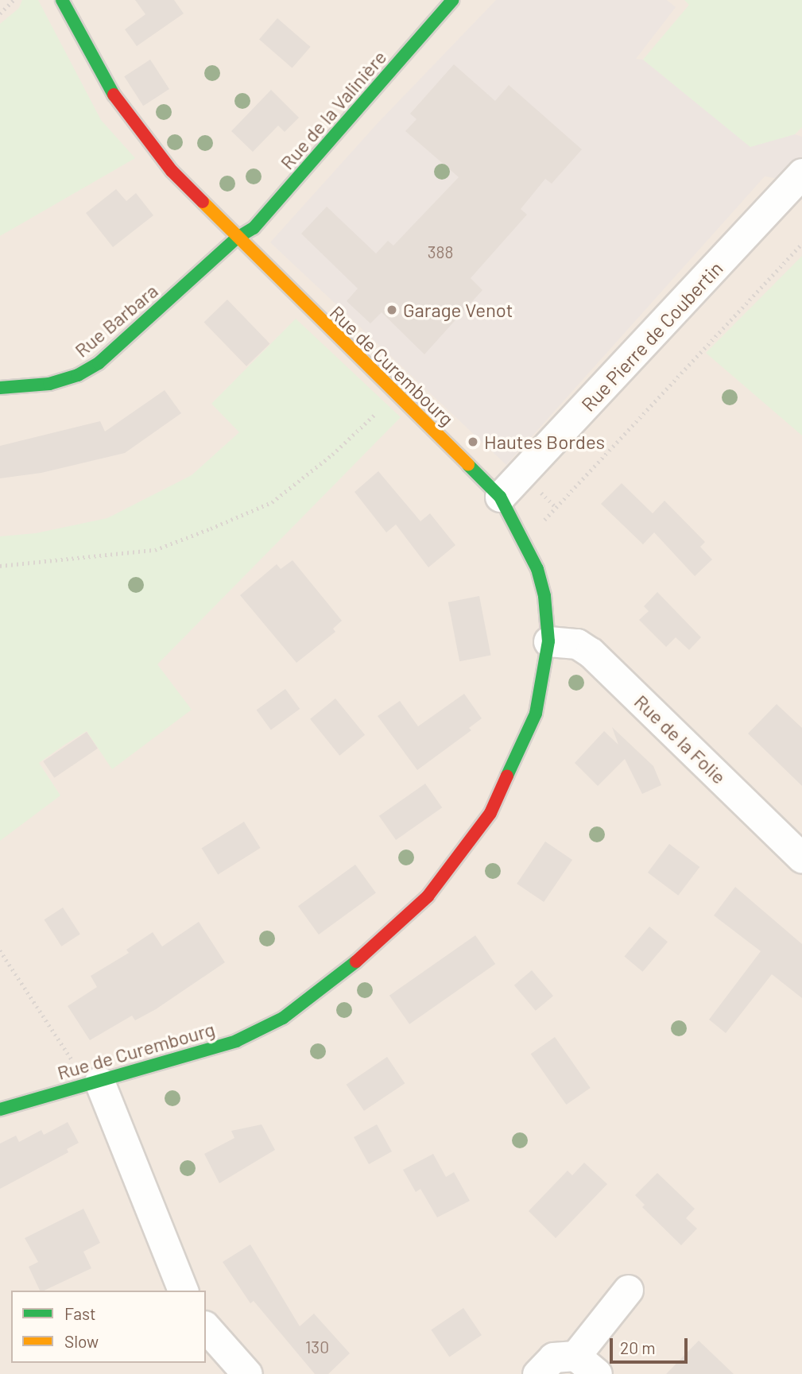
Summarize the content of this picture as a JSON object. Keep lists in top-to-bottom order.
{
  "streets": {
    "street": [
      "Rue de la Valinière",
      "Rue Barbara",
      "Rue Pierre de Coubertin",
      "Rue de Curembourg",
      "Rue de la Folie"
    ]
  },
  "crossings": [
    ["Rue de la Valinière", "Rue Barbara"],
    ["Rue de la Valinière", "Rue de Curembourg"],
    ["Rue Barbara", "Rue de Curembourg"],
    ["Rue Pierre de Coubertin", "Rue de Curembourg"],
    ["Rue de Curembourg", "Rue de la Folie"]
  ],
  "places": ["Garage Venot", "Hautes Bordes"],
  "house_numbers": ["388", "130"],
  "legend": ["Fast", "Slow"],
  "scale_bar": "20 m"
}
